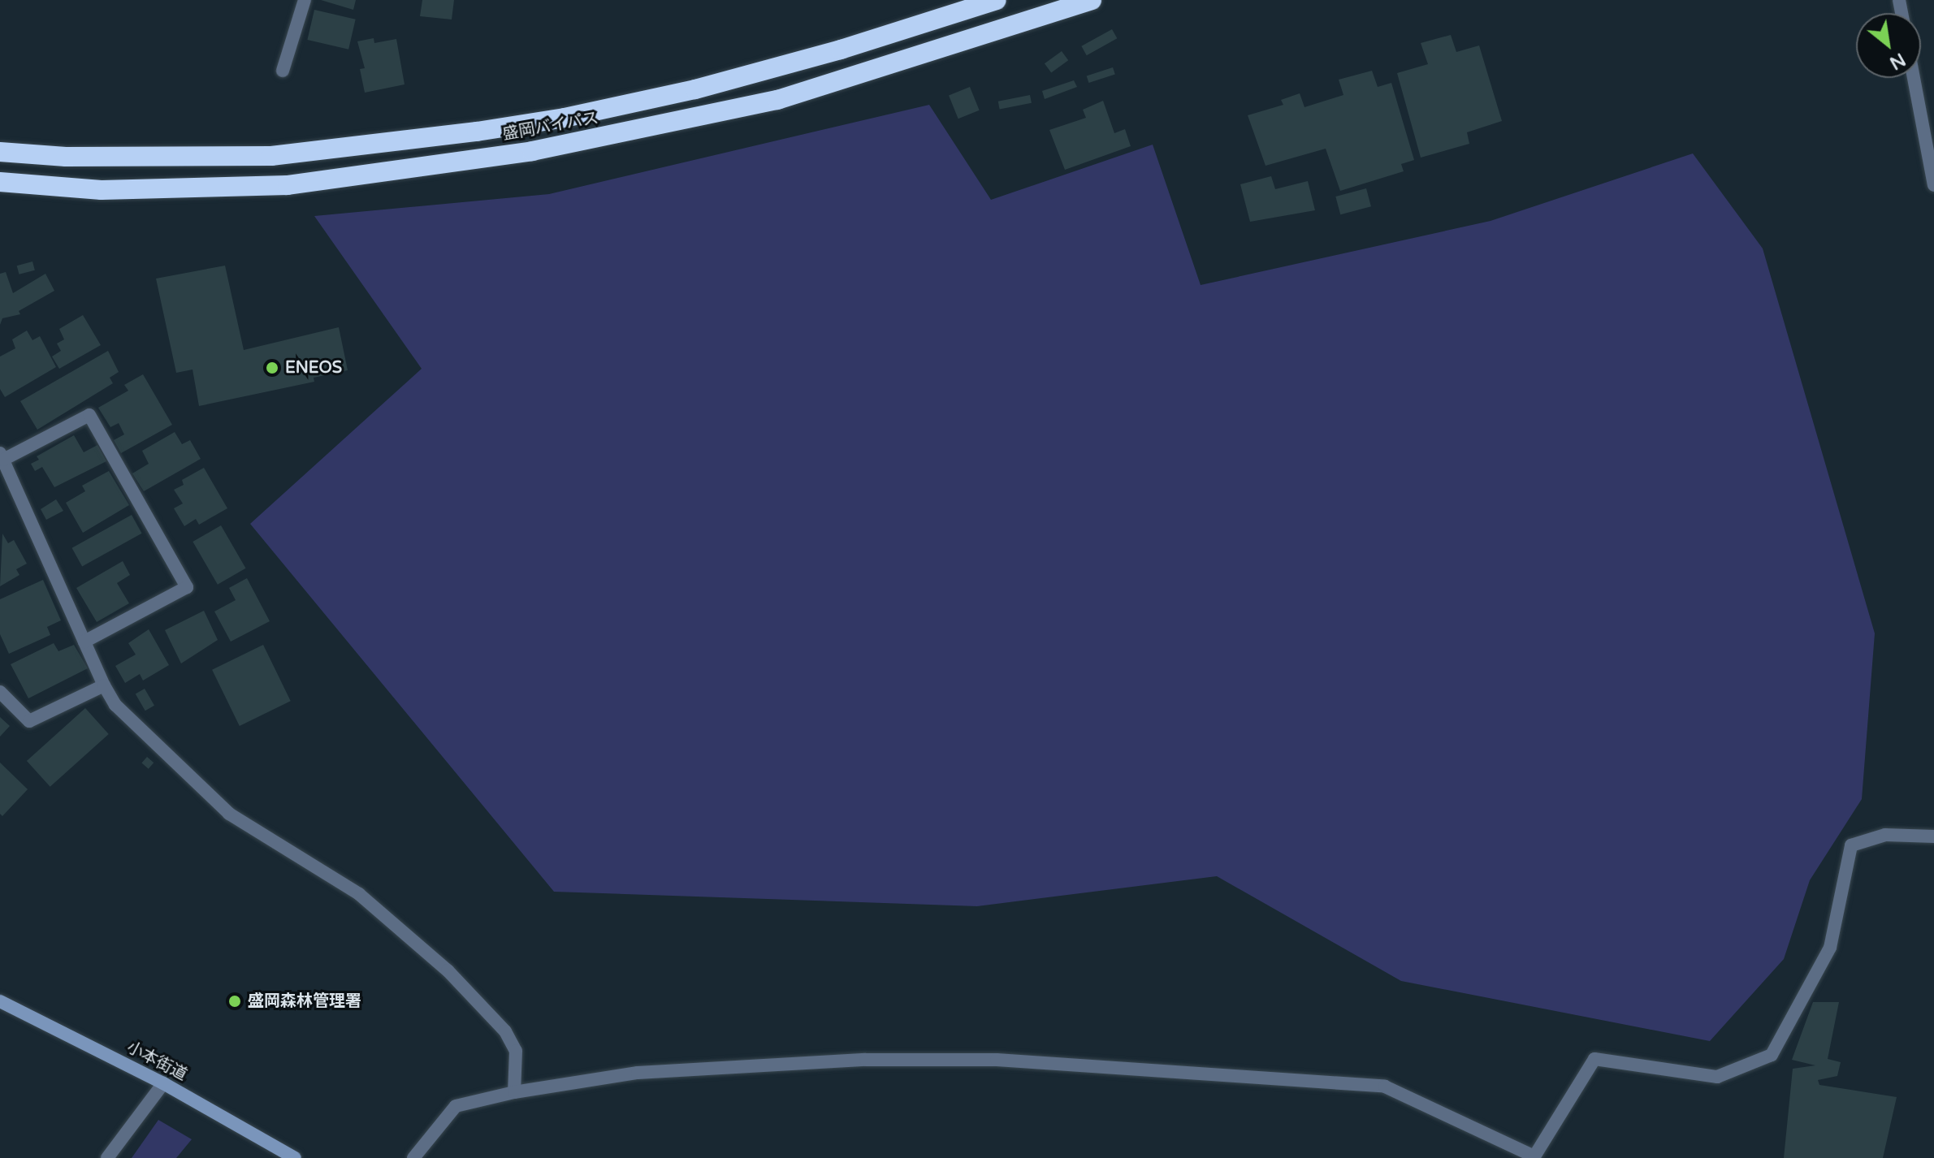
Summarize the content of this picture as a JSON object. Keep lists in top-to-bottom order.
{
  "streets": {
    "highway": ["盛岡バイパス"],
    "street": ["小本街道"]
  },
  "places": ["ENEOS", "盛岡森林管理署"],
  "north": "bottom right"
}
